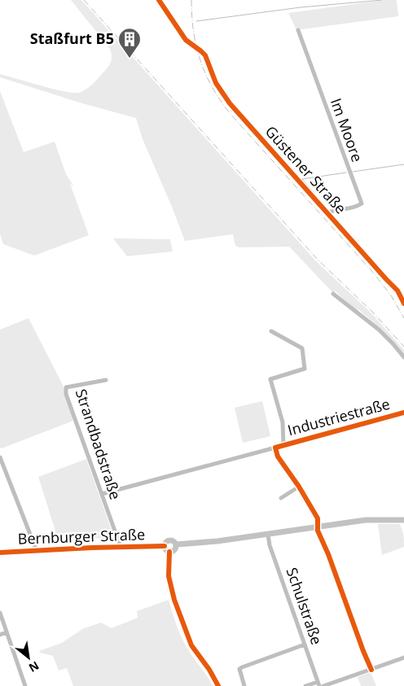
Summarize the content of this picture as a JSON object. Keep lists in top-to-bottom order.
{
  "streets": {
    "main road": ["Bernburger Straße"],
    "street": [
      "Im Moore",
      "Güstener Straße",
      "Industriestraße",
      "Strandbadstraße",
      "Schulstraße"
    ]
  },
  "crossings": [
    ["Im Moore", "Güstener Straße"],
    ["Industriestraße", "Strandbadstraße"],
    ["Strandbadstraße", "Bernburger Straße"]
  ],
  "places": {
    "building": ["Staßfurt B5"]
  },
  "north": "bottom right"
}
